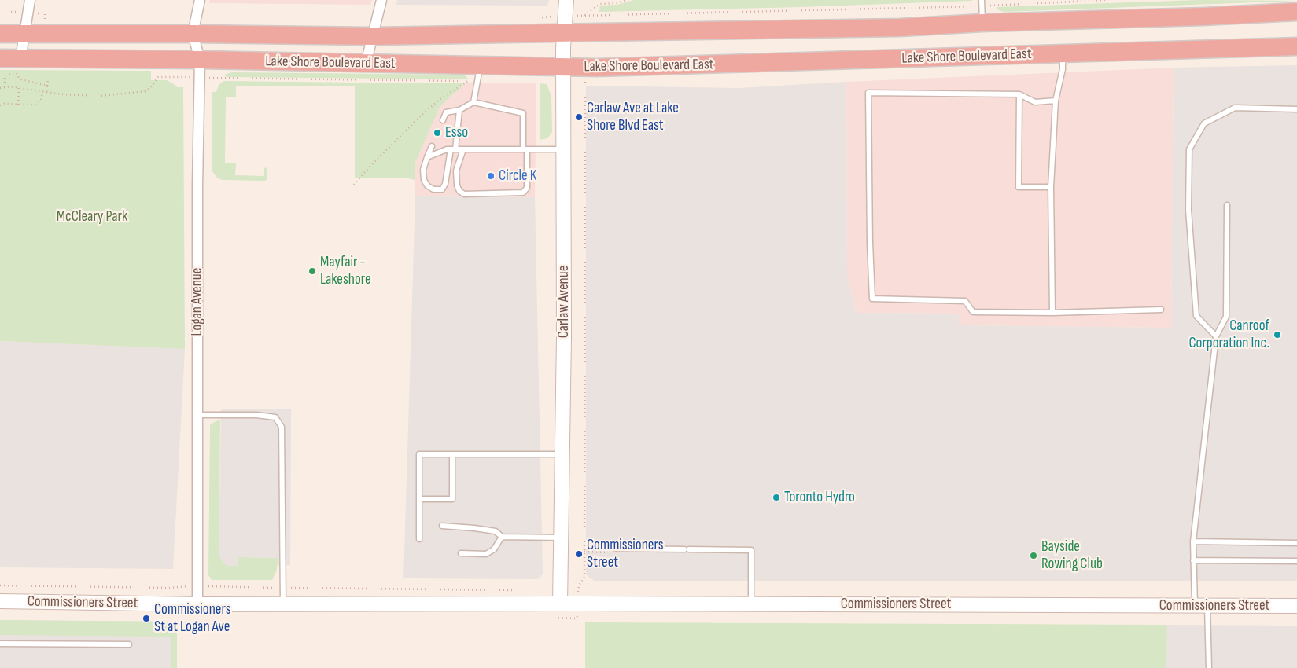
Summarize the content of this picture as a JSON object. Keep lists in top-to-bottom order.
{
  "streets": {
    "highway": ["Lake Shore Boulevard East"],
    "street": ["Logan Avenue", "Carlaw Avenue", "Commissioners Street"]
  },
  "crossings": [
    ["Lake Shore Boulevard East", "Logan Avenue"],
    ["Lake Shore Boulevard East", "Carlaw Avenue"],
    ["Logan Avenue", "Commissioners Street"],
    ["Carlaw Avenue", "Commissioners Street"]
  ],
  "parks": ["McCleary Park"],
  "places": [
    "Carlaw Ave at Lake Shore Blvd East",
    "Esso",
    "Circle K",
    "Mayfair - Lakeshore",
    "Canroof Corporation Inc.",
    "Toronto Hydro",
    "Commissioners Street",
    "Bayside Rowing Club",
    "Commissioners St at Logan Ave"
  ]
}
